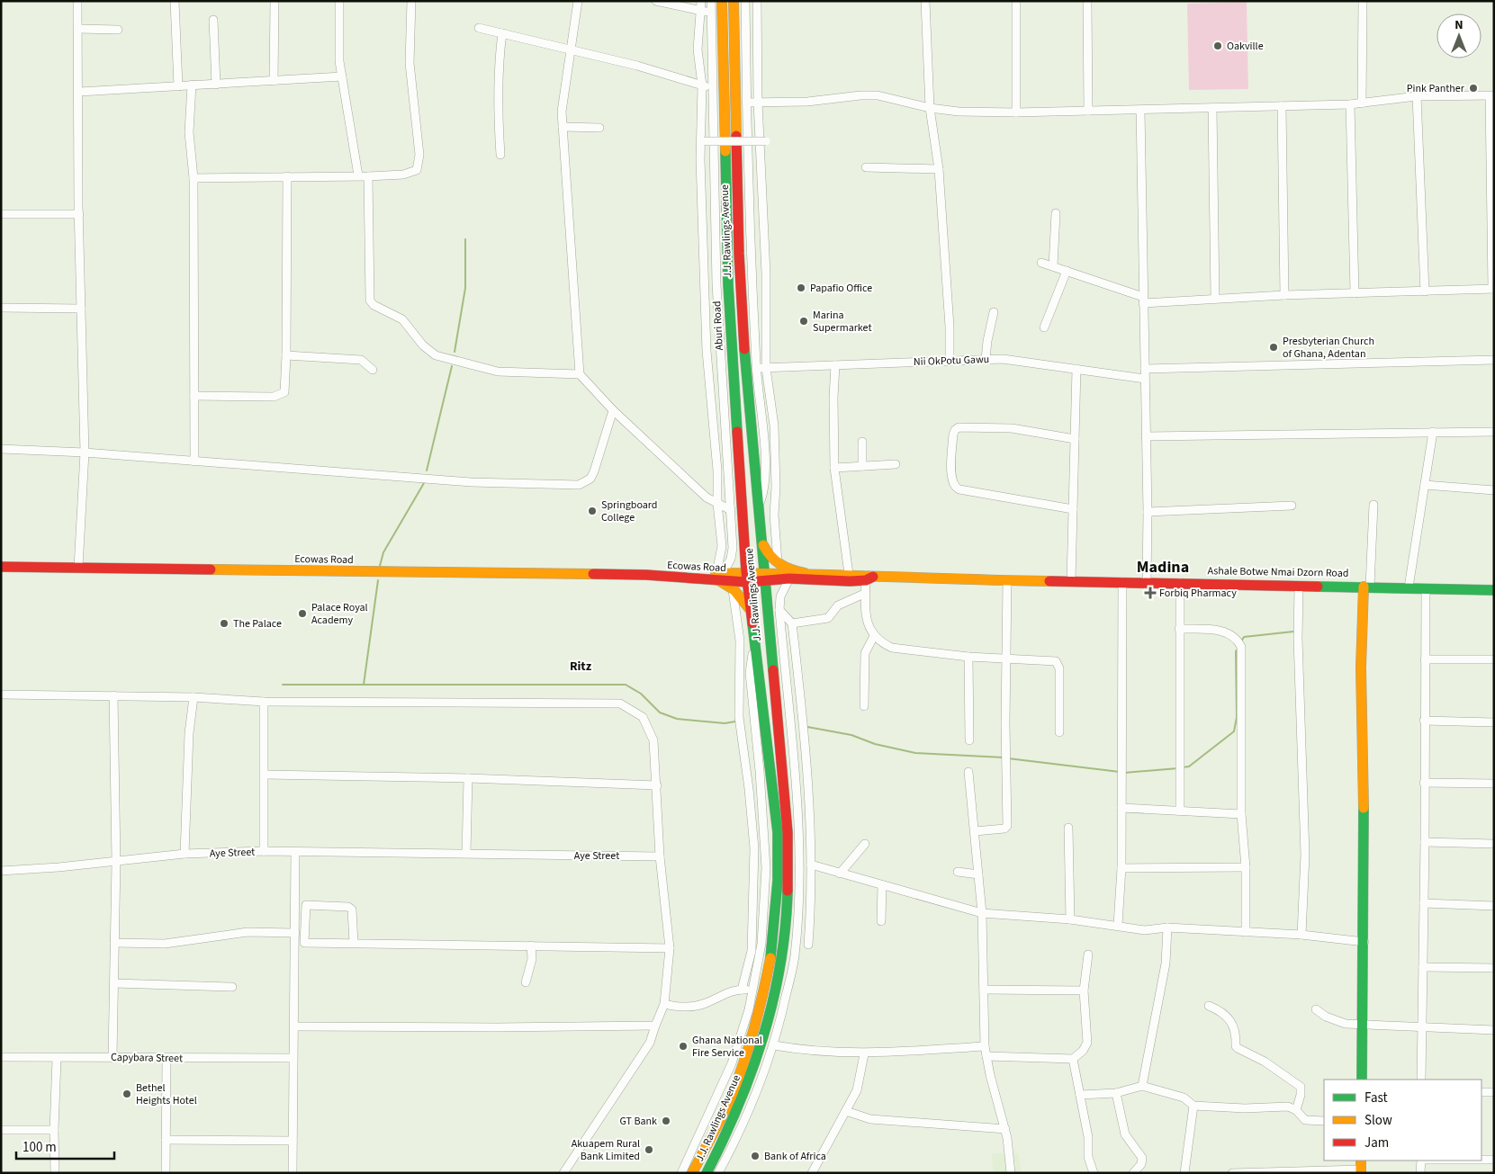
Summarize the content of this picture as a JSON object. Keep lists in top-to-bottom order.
{
  "streets": {
    "main road": [
      "J.J. Rawlings Avenue",
      "Aburi Road",
      "Ecowas Road",
      "Ashale Botwe Nmai Dzorn Road"
    ],
    "street": ["Nii OkPotu Gawu", "Aye Street", "Capybara Street"]
  },
  "crossings": [
    ["J.J. Rawlings Avenue", "Aburi Road"],
    ["J.J. Rawlings Avenue", "Ecowas Road"],
    ["Aburi Road", "Ecowas Road"]
  ],
  "districts": ["Madina", "Ritz"],
  "places": {
    "other": [
      "Oakville",
      "Pink Panther",
      "Papafio Office",
      "Marina Supermarket",
      "Presbyterian Church of Ghana, Adentan",
      "Springboard College",
      "Palace Royal Academy",
      "The Palace",
      "Ghana National Fire Service",
      "Bethel Heights Hotel",
      "GT Bank",
      "Akuapem Rural Bank Limited",
      "Bank of Africa"
    ],
    "health": ["Forbiq Pharmacy"]
  },
  "legend": ["Fast", "Slow", "Jam"],
  "scale_bar": "100 m",
  "north": "top"
}
